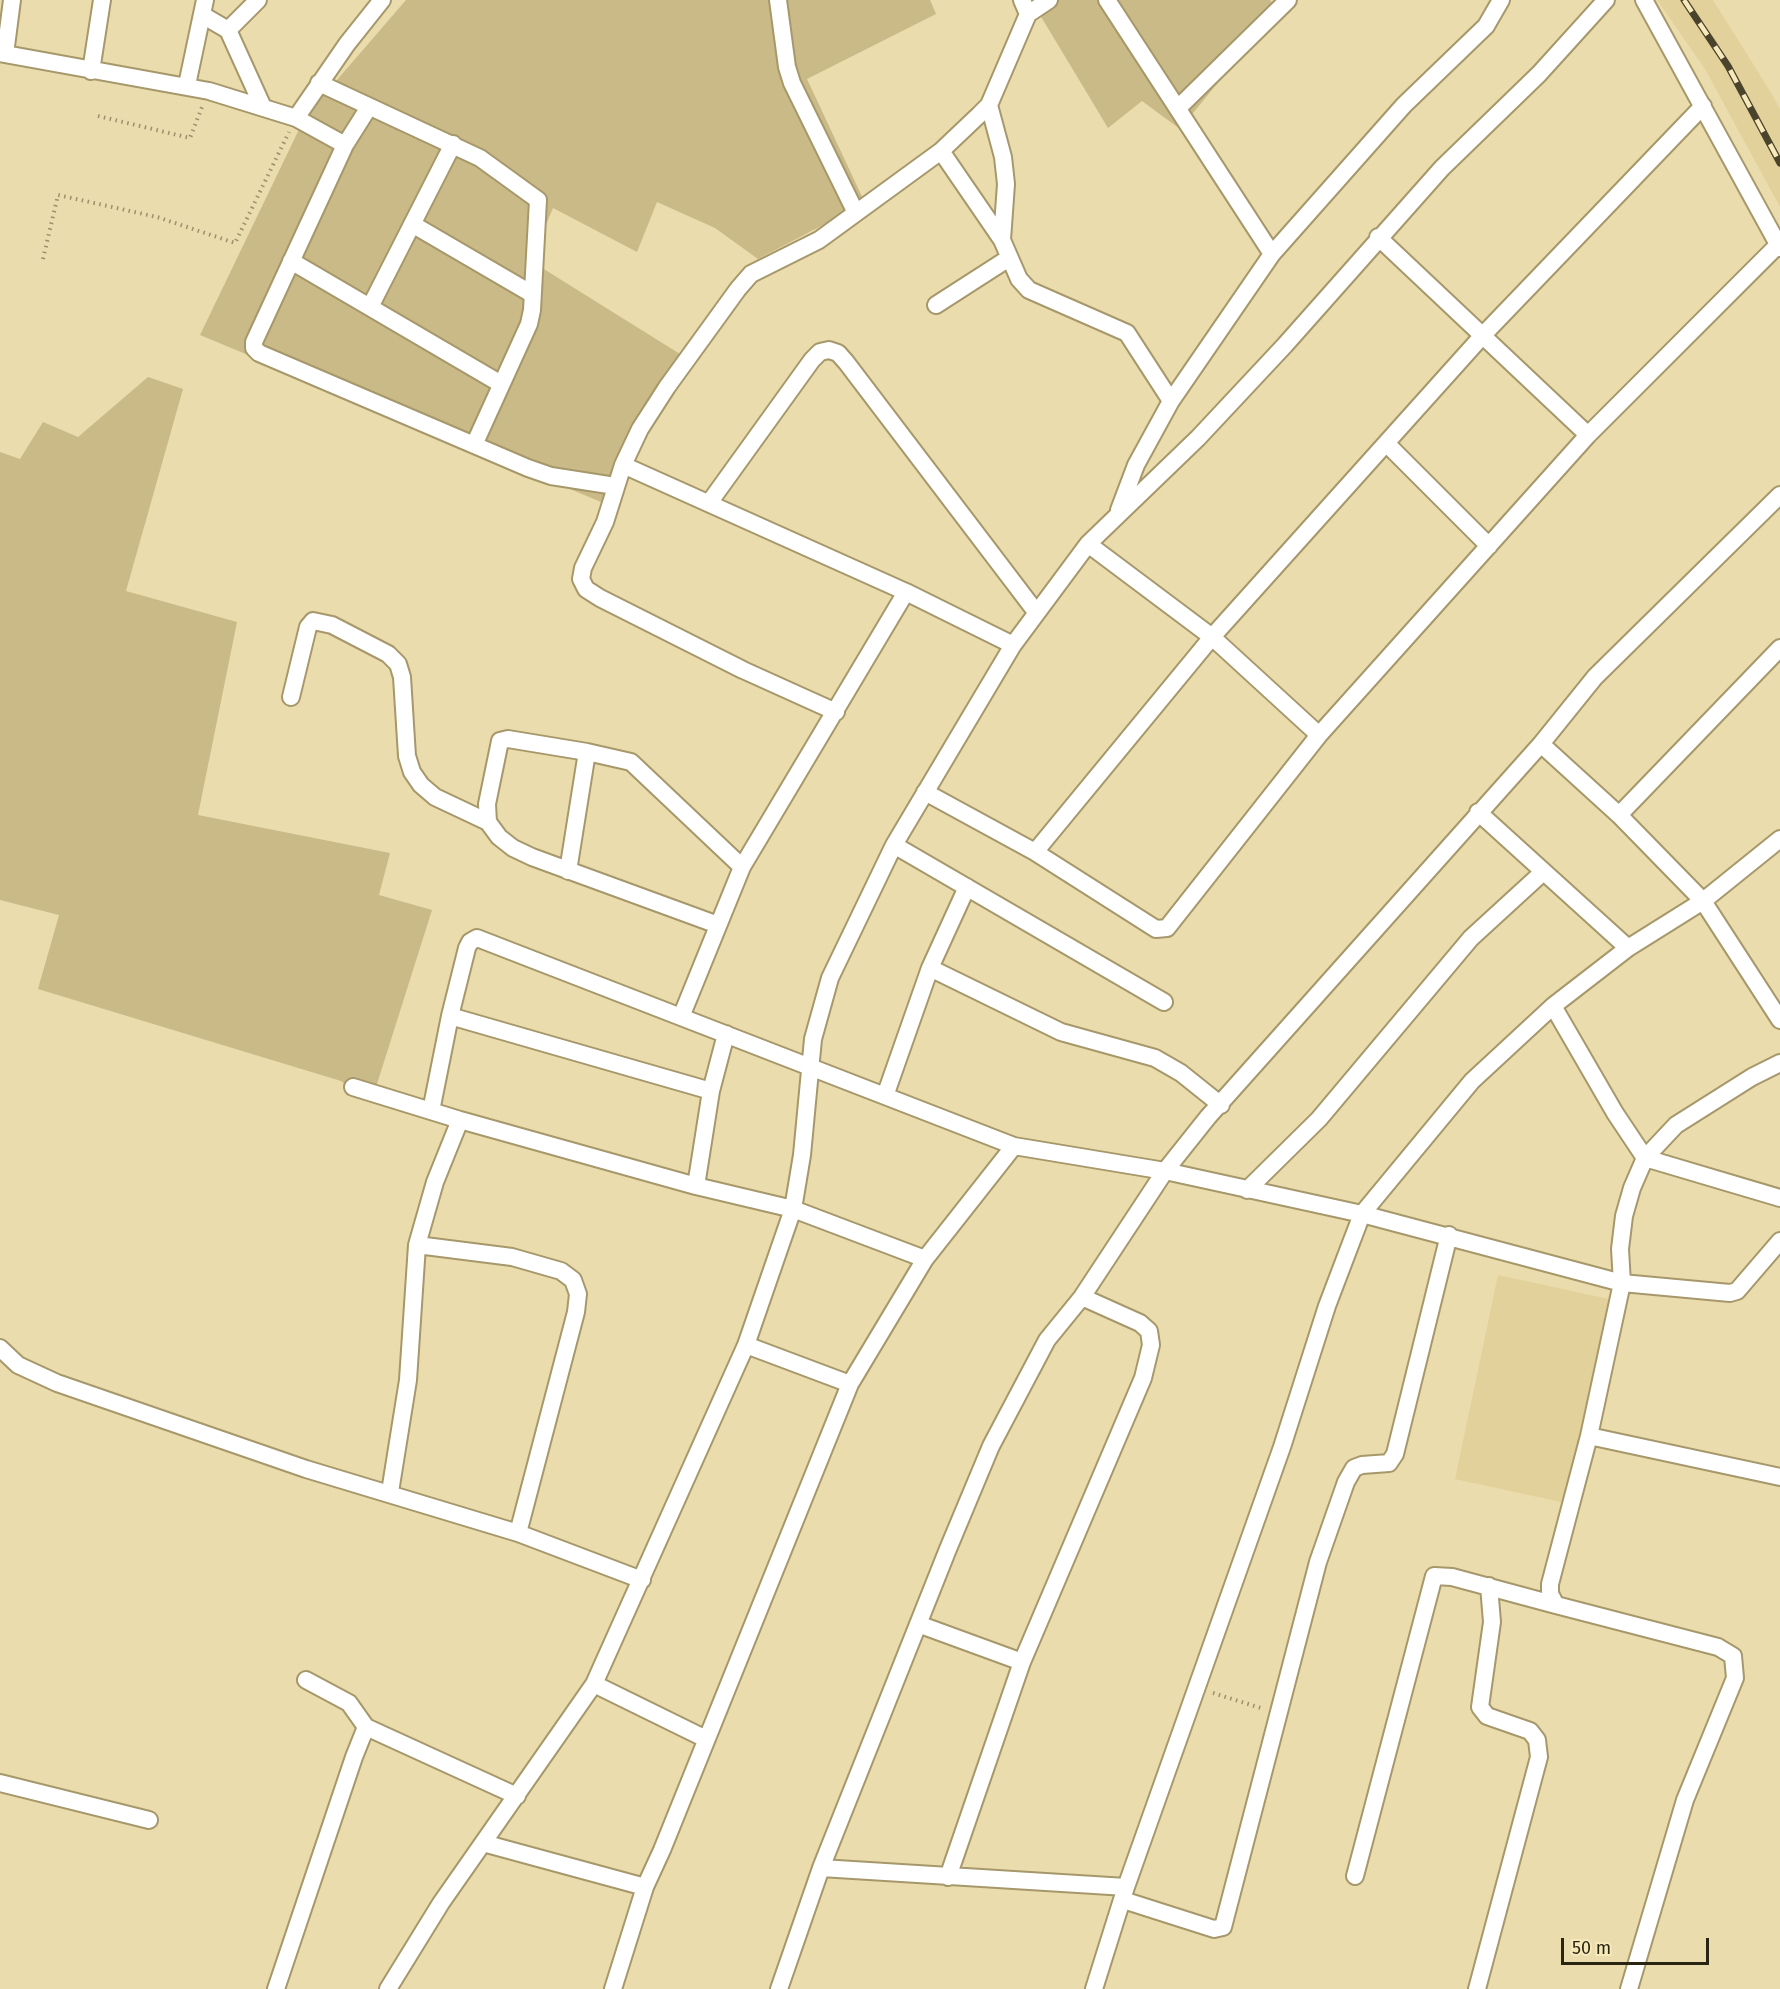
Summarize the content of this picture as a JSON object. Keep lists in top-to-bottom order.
{
  "scale_bar": "50 m"
}
